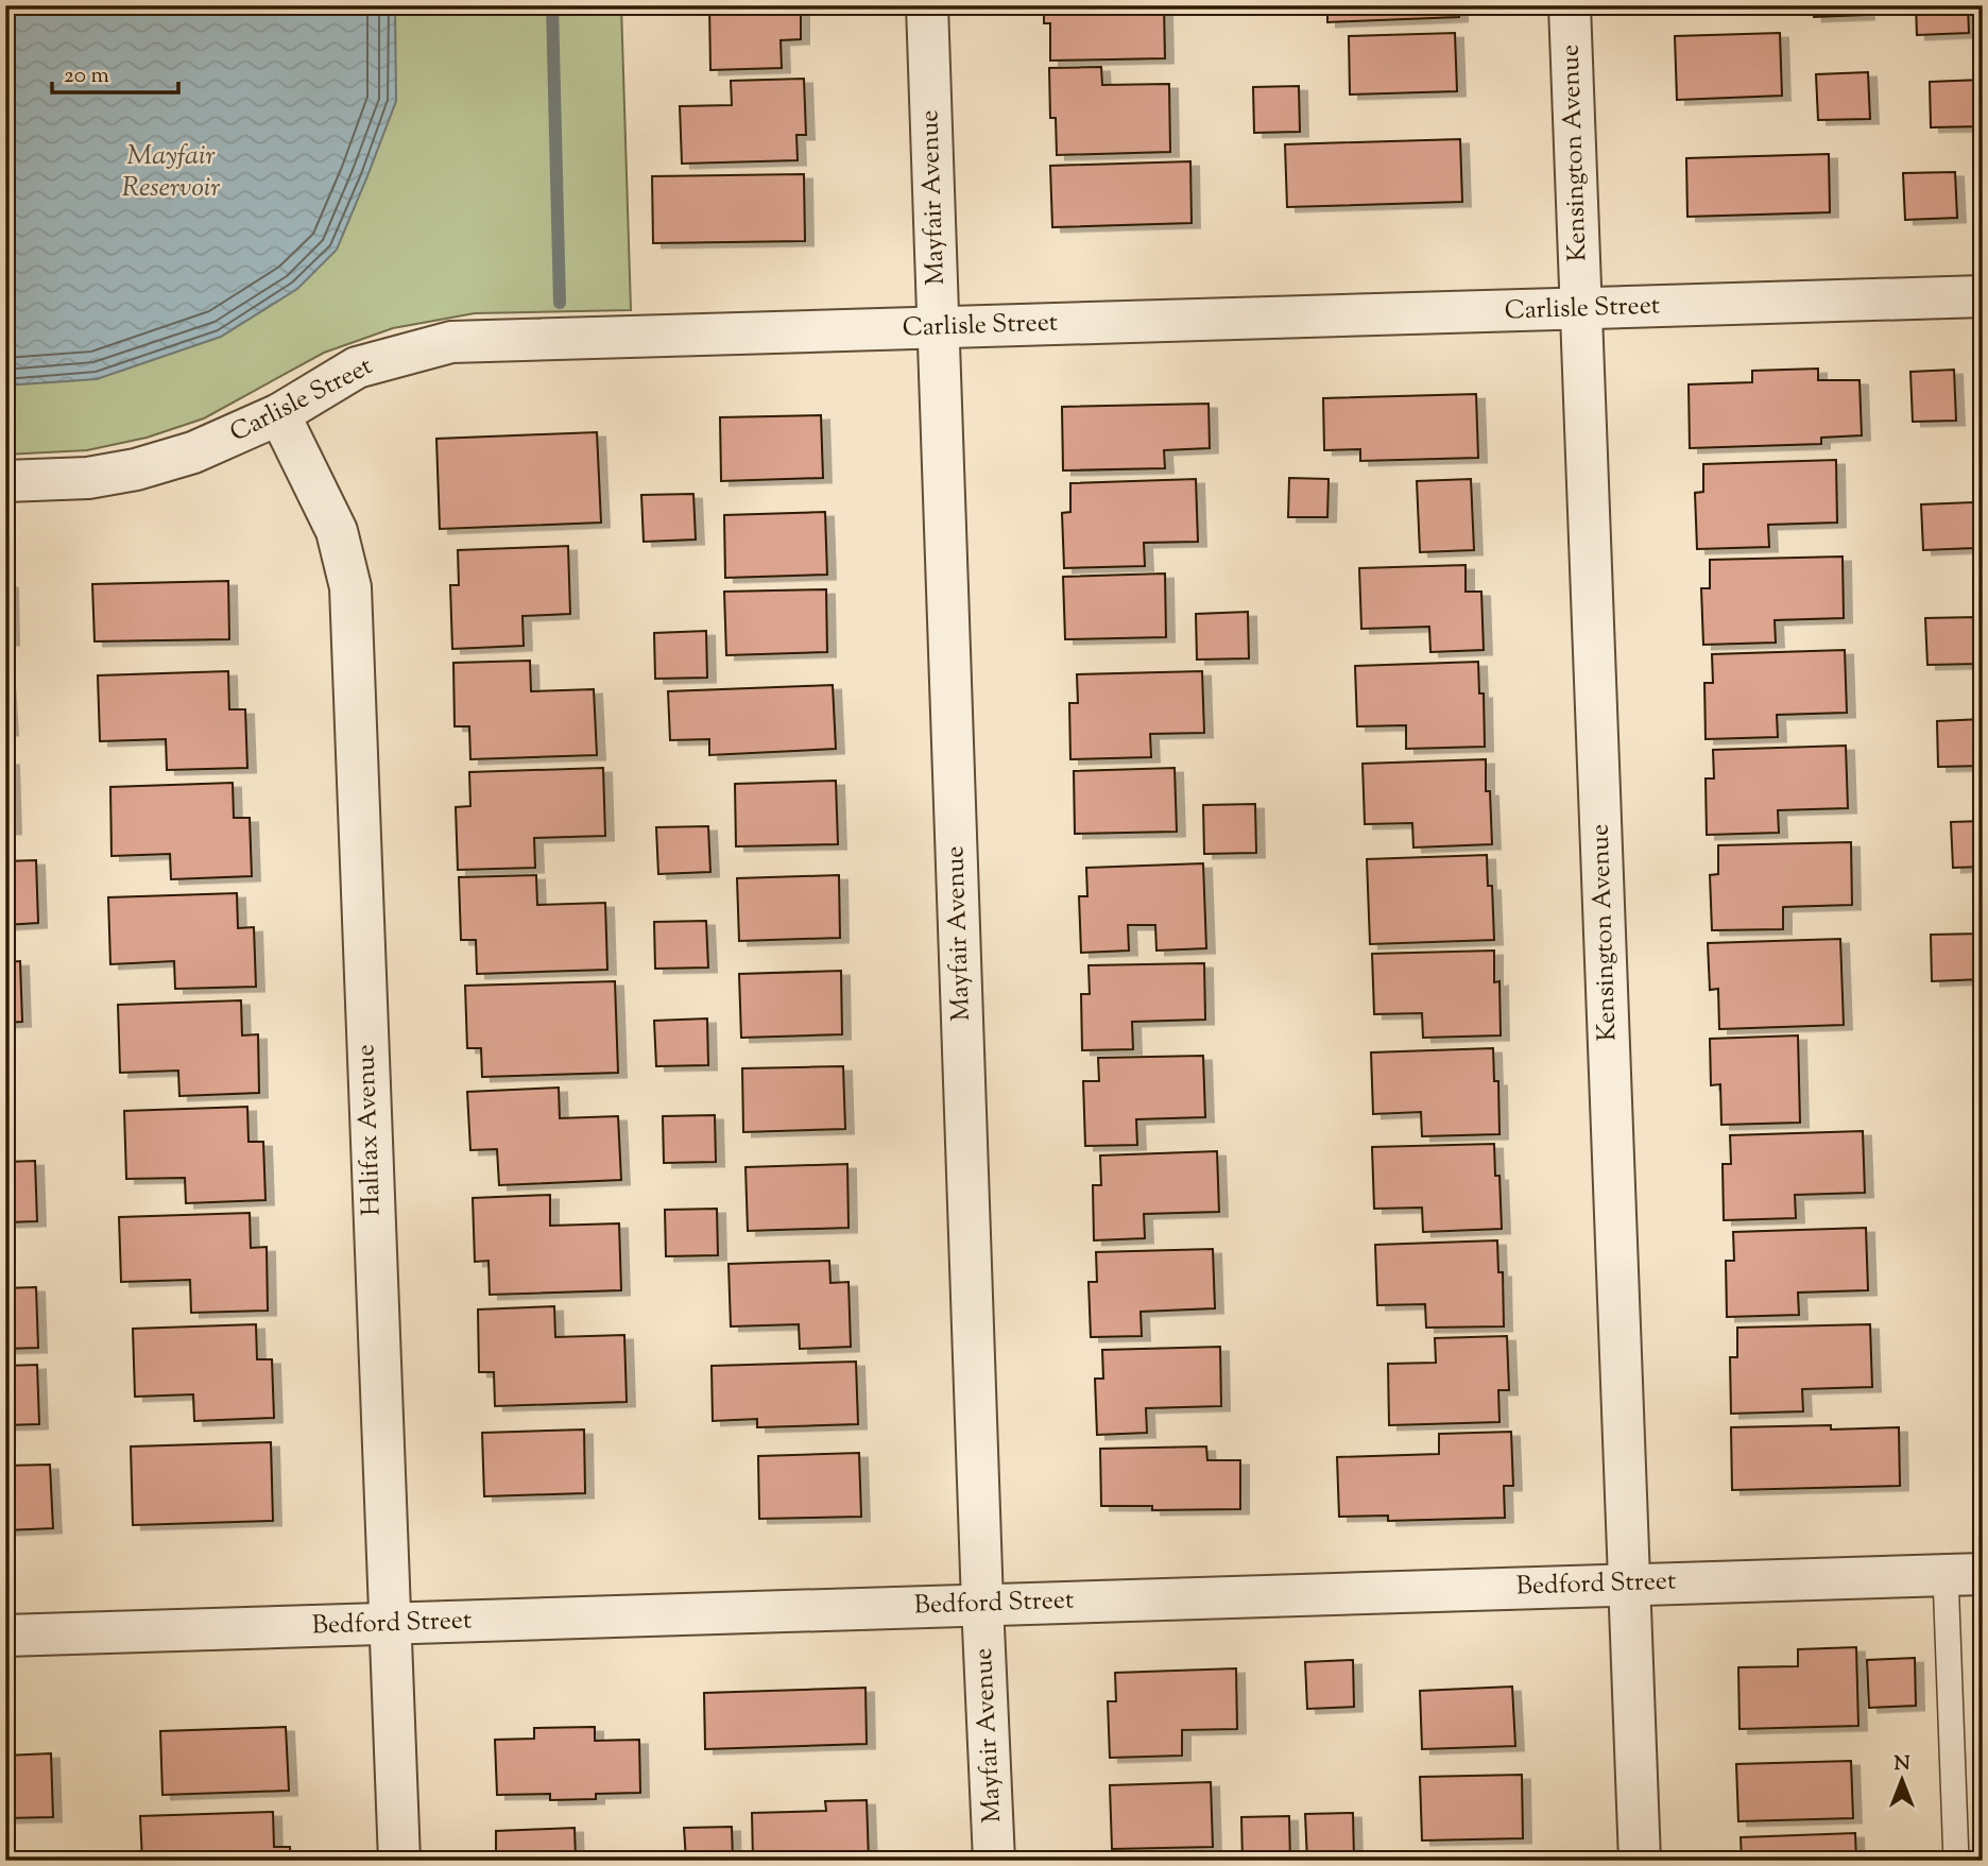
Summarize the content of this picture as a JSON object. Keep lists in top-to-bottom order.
{
  "streets": {
    "street": [
      "Kensington Avenue",
      "Mayfair Avenue",
      "Carlisle Street",
      "Halifax Avenue",
      "Bedford Street"
    ]
  },
  "crossings": [
    ["Kensington Avenue", "Carlisle Street"],
    ["Kensington Avenue", "Bedford Street"],
    ["Mayfair Avenue", "Carlisle Street"],
    ["Mayfair Avenue", "Bedford Street"],
    ["Carlisle Street", "Halifax Avenue"],
    ["Halifax Avenue", "Bedford Street"]
  ],
  "water": ["Mayfair Reservoir"],
  "scale_bar": "20 m",
  "north": "top"
}
